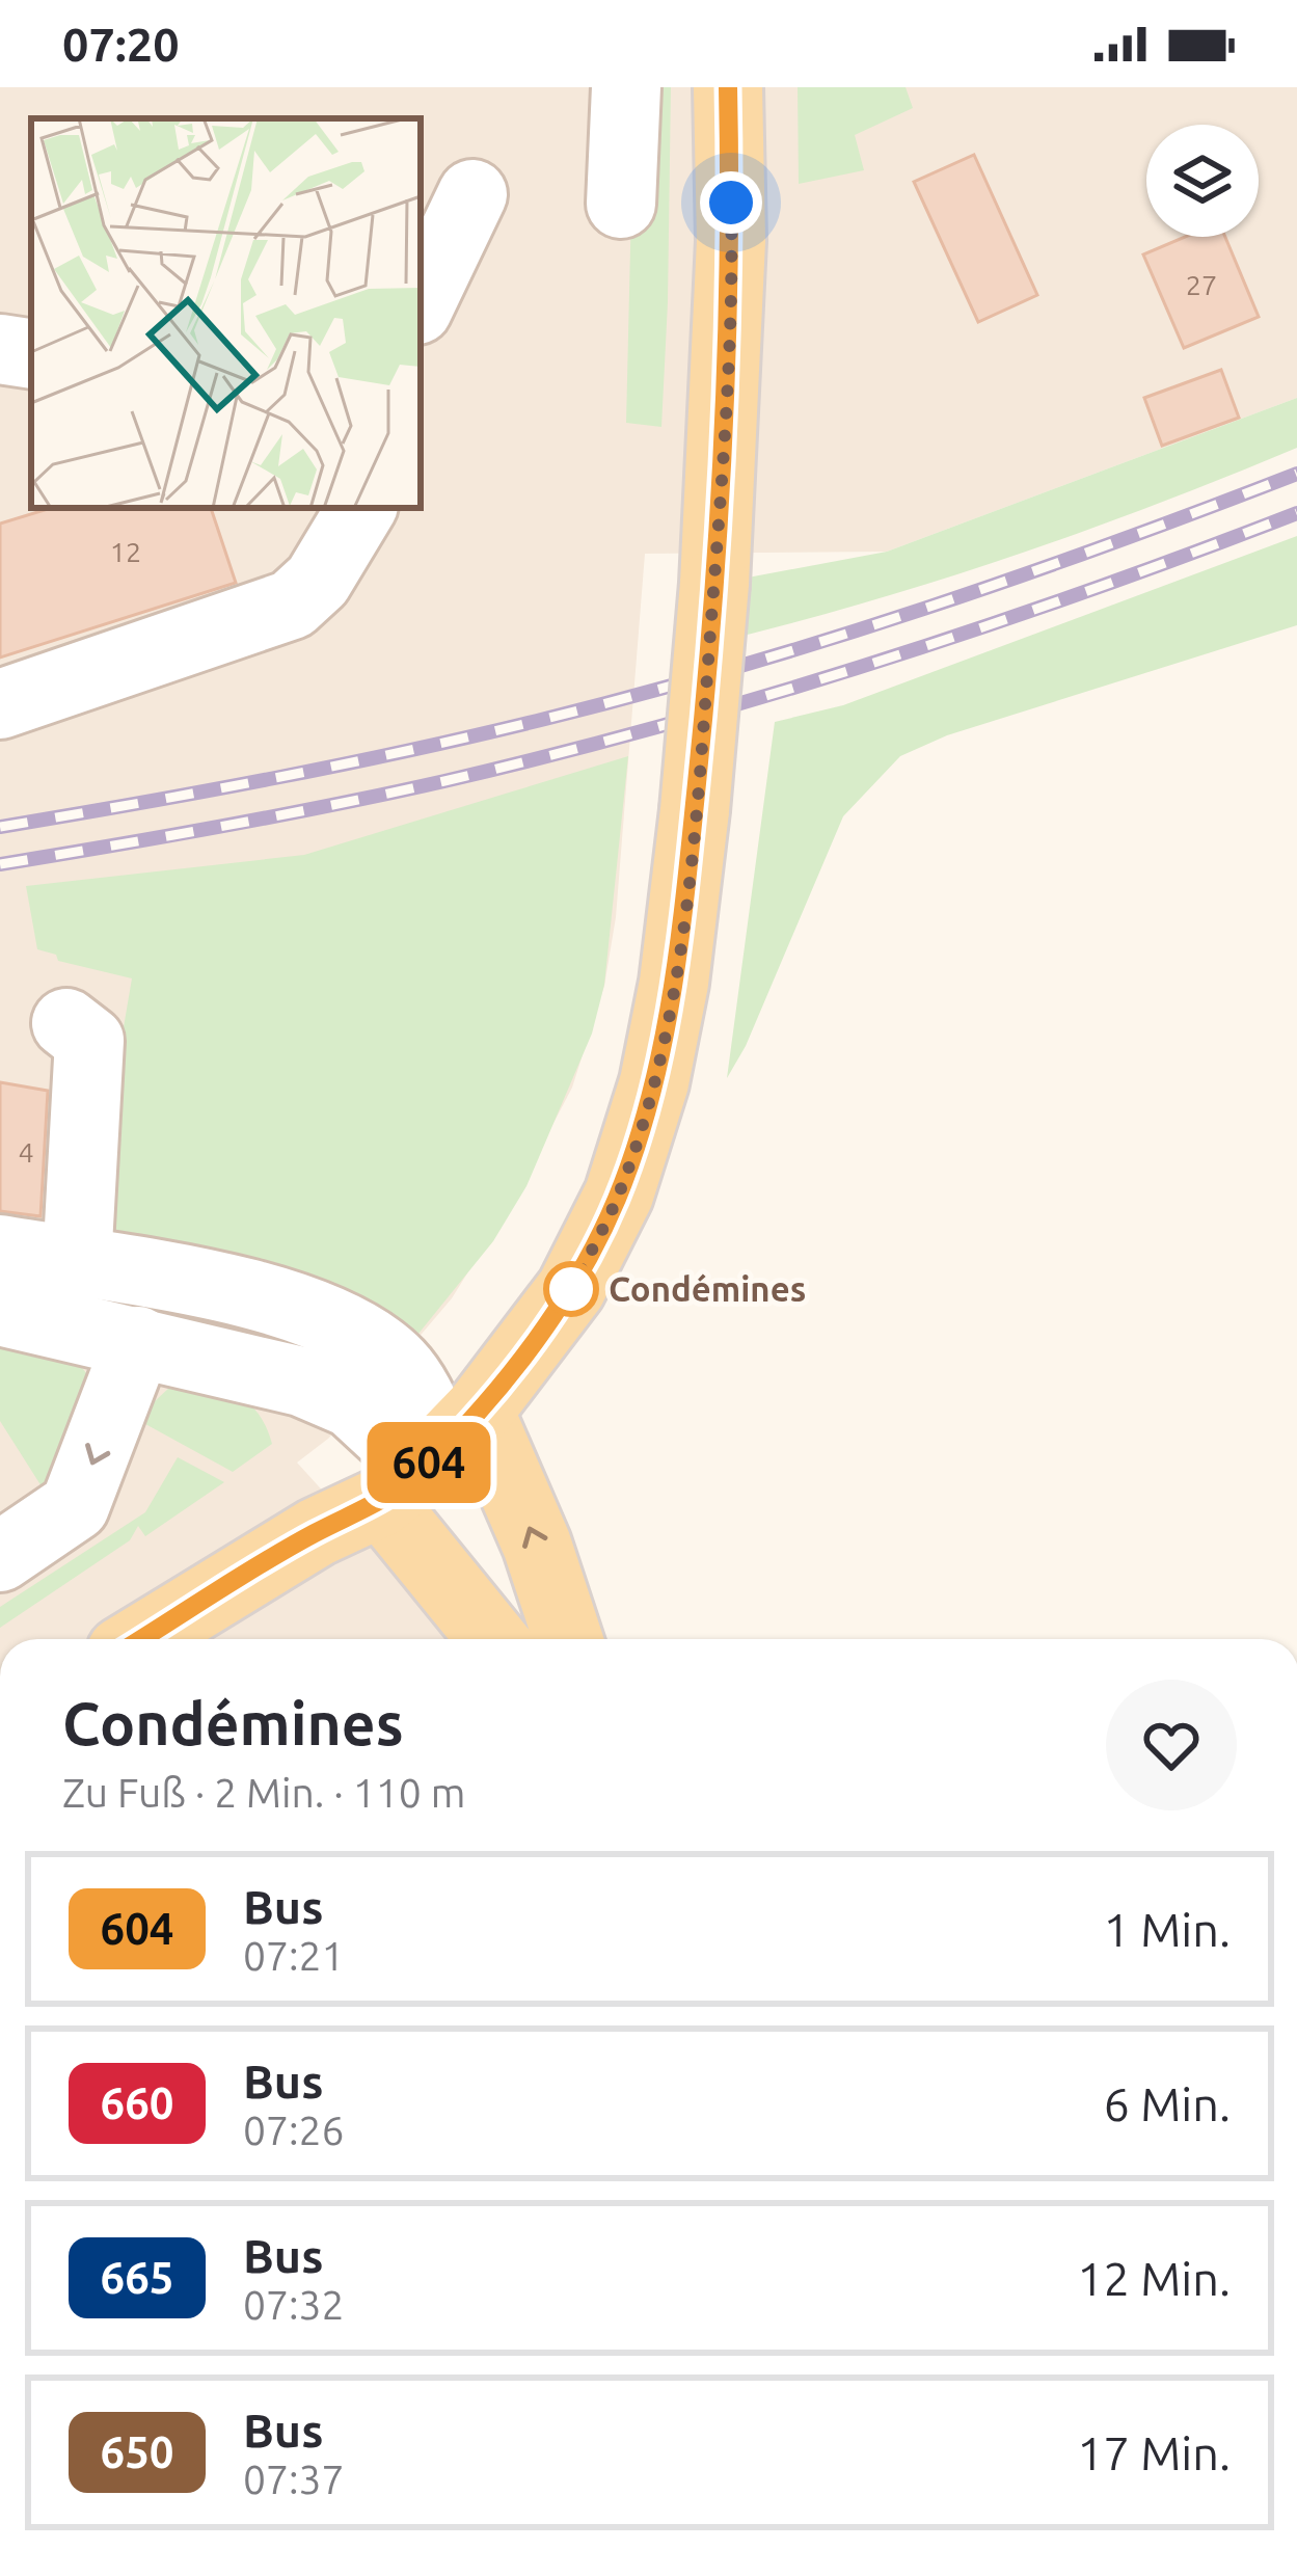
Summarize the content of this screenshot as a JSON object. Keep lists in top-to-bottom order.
{
  "places": ["Condémines"],
  "lines": ["bus line 604"],
  "house_numbers": ["27", "12", "4"],
  "page": {
    "status": "07:20",
    "on_map": "604",
    "heading": ["Condémines", "Zu Fuß · 2 Min. · 110 m"],
    "list": [
      {
        "mark": "604",
        "name": "Bus",
        "note": "07:21",
        "value": "1 Min."
      },
      {
        "mark": "660",
        "name": "Bus",
        "note": "07:26",
        "value": "6 Min."
      },
      {
        "mark": "665",
        "name": "Bus",
        "note": "07:32",
        "value": "12 Min."
      },
      {
        "mark": "650",
        "name": "Bus",
        "note": "07:37",
        "value": "17 Min."
      }
    ]
  }
}
